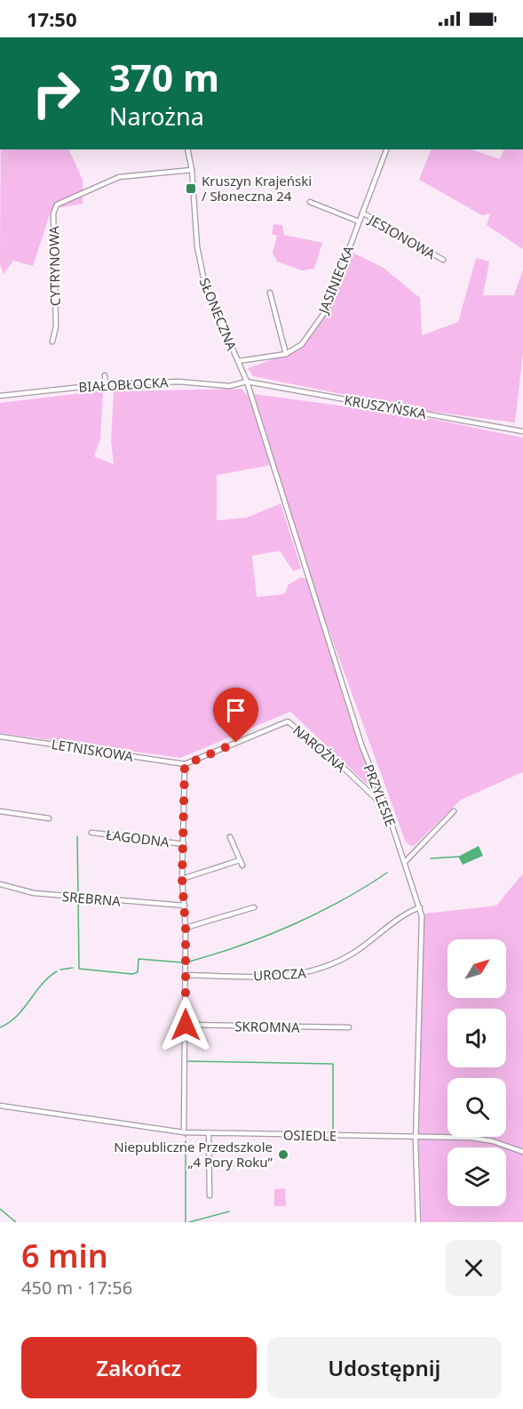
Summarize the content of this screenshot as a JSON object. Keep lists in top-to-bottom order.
{
  "streets": {
    "street": [
      "JESIONOWA",
      "CYTRYNOWA",
      "JASINIECKA",
      "SŁONECZNA",
      "BIAŁOBŁOCKA",
      "KRUSZYŃSKA",
      "NAROŻNA",
      "LETNISKOWA",
      "PRZYLESIE",
      "ŁAGODNA",
      "SREBRNA",
      "UROCZA",
      "SKROMNA",
      "OSIEDLE"
    ]
  },
  "crossings": [
    ["JESIONOWA", "JASINIECKA"],
    ["CYTRYNOWA", "SŁONECZNA"],
    ["SŁONECZNA", "BIAŁOBŁOCKA"],
    ["SŁONECZNA", "KRUSZYŃSKA"],
    ["SŁONECZNA", "PRZYLESIE"],
    ["BIAŁOBŁOCKA", "KRUSZYŃSKA"],
    ["BIAŁOBŁOCKA", "PRZYLESIE"],
    ["KRUSZYŃSKA", "PRZYLESIE"],
    ["NAROŻNA", "LETNISKOWA"],
    ["NAROŻNA", "PRZYLESIE"],
    ["PRZYLESIE", "UROCZA"],
    ["PRZYLESIE", "OSIEDLE"]
  ],
  "places": {
    "transit": ["Kruszyn Krajeński / Słoneczna 24"],
    "other": ["Niepubliczne Przedszkole „4 Pory Roku”"]
  },
  "north": "top right",
  "page": {
    "status": "17:50",
    "turn": ["370 m", "Narożna"],
    "heading": ["6 min", "450 m · 17:56"],
    "buttons": ["Zakończ", "Udostępnij"]
  }
}
